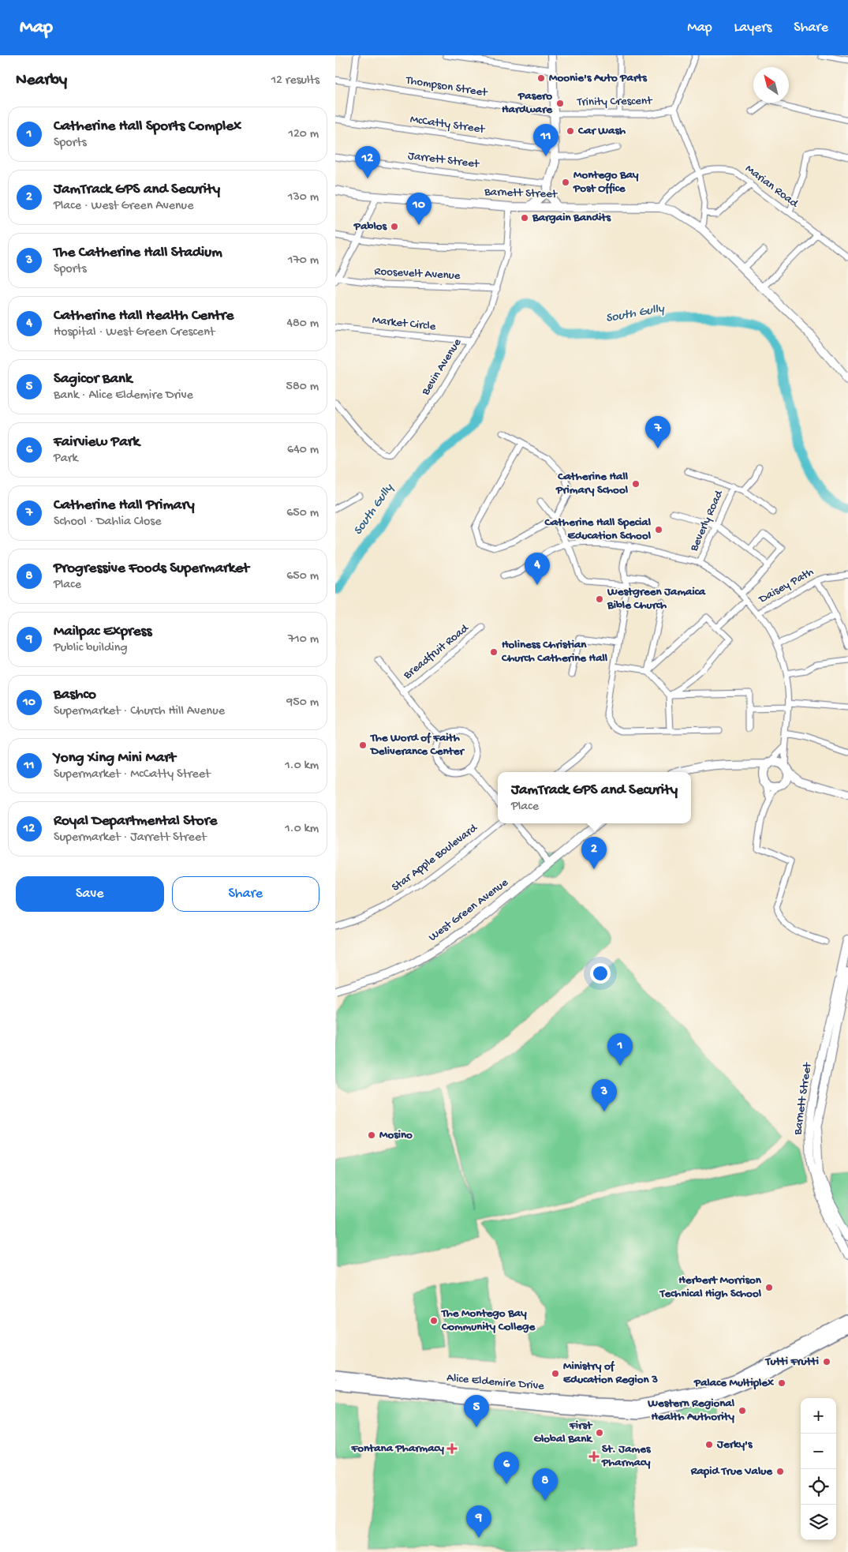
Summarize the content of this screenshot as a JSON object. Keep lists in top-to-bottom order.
{
  "streets": {
    "main road": ["Barnett Street", "West Green Avenue", "Alice Eldemire Drive"],
    "street": [
      "Thompson Street",
      "Trinity Crescent",
      "McCatty Street",
      "Jarrett Street",
      "Marian Road",
      "Roosevelt Avenue",
      "Market Circle",
      "Bevin Avenue",
      "Beverly Road",
      "Daisey Path",
      "Breadfruit Road",
      "Star Apple Boulevard"
    ]
  },
  "crossings": [
    ["Thompson Street", "Trinity Crescent"],
    ["Marian Road", "Barnett Street"],
    ["Barnett Street", "Bevin Avenue"],
    ["Roosevelt Avenue", "Bevin Avenue"],
    ["Market Circle", "Bevin Avenue"]
  ],
  "water": ["South Gully"],
  "places": {
    "other": [
      "Moonie's Auto Parts",
      "Pasero Hardware",
      "Car Wash",
      "Montego Bay Post Office",
      "Bargain Bandits",
      "Pablos",
      "Catherine Hall Primary School",
      "Catherine Hall Special Education School",
      "Westgreen Jamaica Bible Church",
      "Holiness Christian Church Catherine Hall",
      "The Word of Faith Deliverance Center",
      "Mosino",
      "Herbert Morrison Technical High School",
      "The Montego Bay Community College",
      "Tutti Frutti",
      "Ministry of Education Region 3",
      "Palace Multiplex",
      "Western Regional Health Authority",
      "First Global Bank",
      "Jerky's",
      "Rapid True Value"
    ],
    "health": ["Fontana Pharmacy", "St. James Pharmacy"]
  },
  "north": "top left",
  "page": {
    "header": "Map",
    "nav": ["Map", "Layers", "Share"],
    "heading": ["Nearby", "12 results"],
    "list": [
      {
        "mark": "1",
        "name": "Catherine Hall Sports Complex",
        "note": "Sports",
        "value": "120 m"
      },
      {
        "mark": "2",
        "name": "JamTrack GPS and Security",
        "note": "Place · West Green Avenue",
        "value": "130 m"
      },
      {
        "mark": "3",
        "name": "The Catherine Hall Stadium",
        "note": "Sports",
        "value": "170 m"
      },
      {
        "mark": "4",
        "name": "Catherine Hall Health Centre",
        "note": "Hospital · West Green Crescent",
        "value": "480 m"
      },
      {
        "mark": "5",
        "name": "Sagicor Bank",
        "note": "Bank · Alice Eldemire Drive",
        "value": "580 m"
      },
      {
        "mark": "6",
        "name": "Fairview Park",
        "note": "Park",
        "value": "640 m"
      },
      {
        "mark": "7",
        "name": "Catherine Hall Primary",
        "note": "School · Dahlia Close",
        "value": "650 m"
      },
      {
        "mark": "8",
        "name": "Progressive Foods Supermarket",
        "note": "Place",
        "value": "650 m"
      },
      {
        "mark": "9",
        "name": "Mailpac Express",
        "note": "Public building",
        "value": "710 m"
      },
      {
        "mark": "10",
        "name": "Bashco",
        "note": "Supermarket · Church Hill Avenue",
        "value": "950 m"
      },
      {
        "mark": "11",
        "name": "Yong Xing Mini Mart",
        "note": "Supermarket · McCatty Street",
        "value": "1.0 km"
      },
      {
        "mark": "12",
        "name": "Royal Departmental Store",
        "note": "Supermarket · Jarrett Street",
        "value": "1.0 km"
      }
    ],
    "pins": [
      "11",
      "12",
      "10",
      "7",
      "4",
      "2",
      "1",
      "3",
      "5",
      "6",
      "8",
      "9"
    ],
    "popup": ["JamTrack GPS and Security", "Place"],
    "buttons": ["Save", "Share"],
    "map_buttons": ["+", "−"]
  }
}
